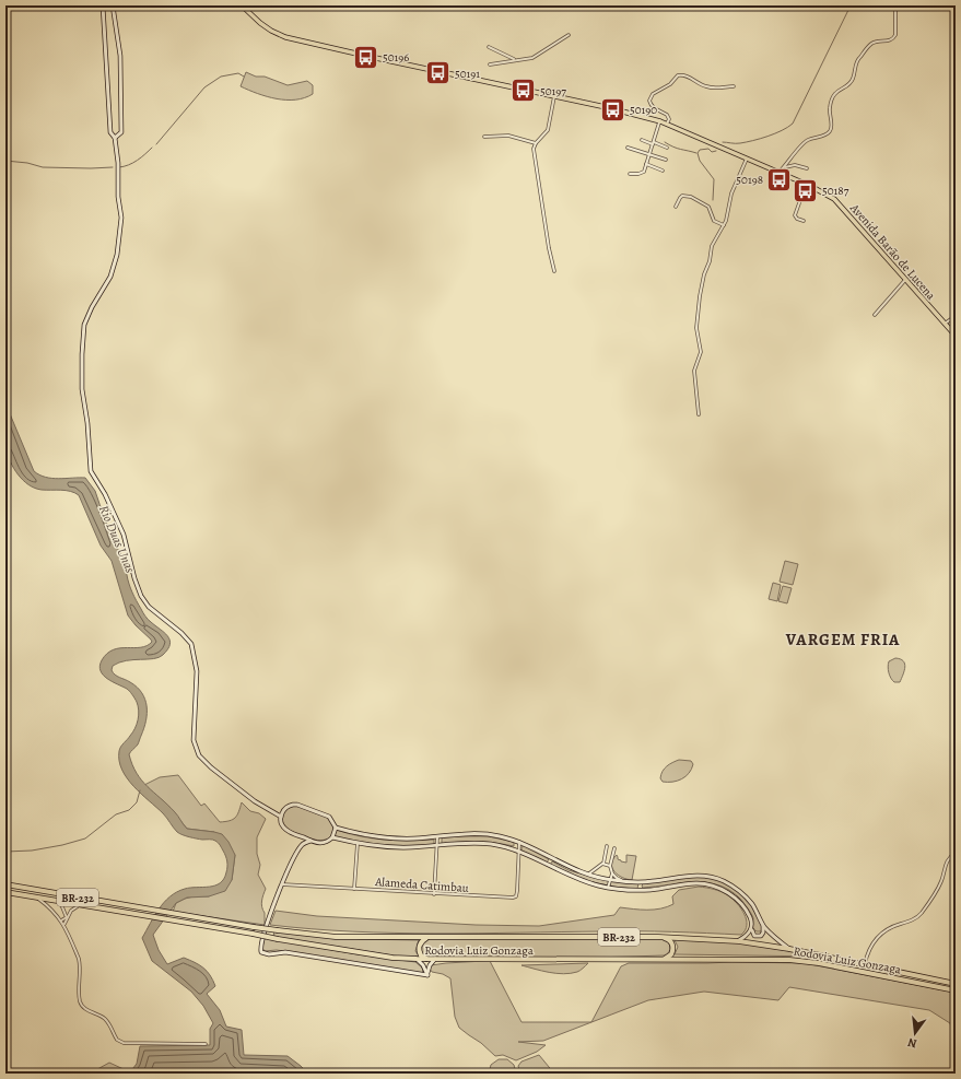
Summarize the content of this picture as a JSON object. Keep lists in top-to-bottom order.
{
  "streets": {
    "highway": ["BR-232", "Rodovia Luiz Gonzaga"],
    "main road": ["Avenida Barão de Lucena"],
    "street": ["Alameda Catimbau"]
  },
  "districts": ["VARGEM FRIA"],
  "water": ["Rio Duas Unas"],
  "places": {
    "bus stop": [
      "50196",
      "50191",
      "50197",
      "50190",
      "50198",
      "50187"
    ]
  },
  "north": "bottom"
}
